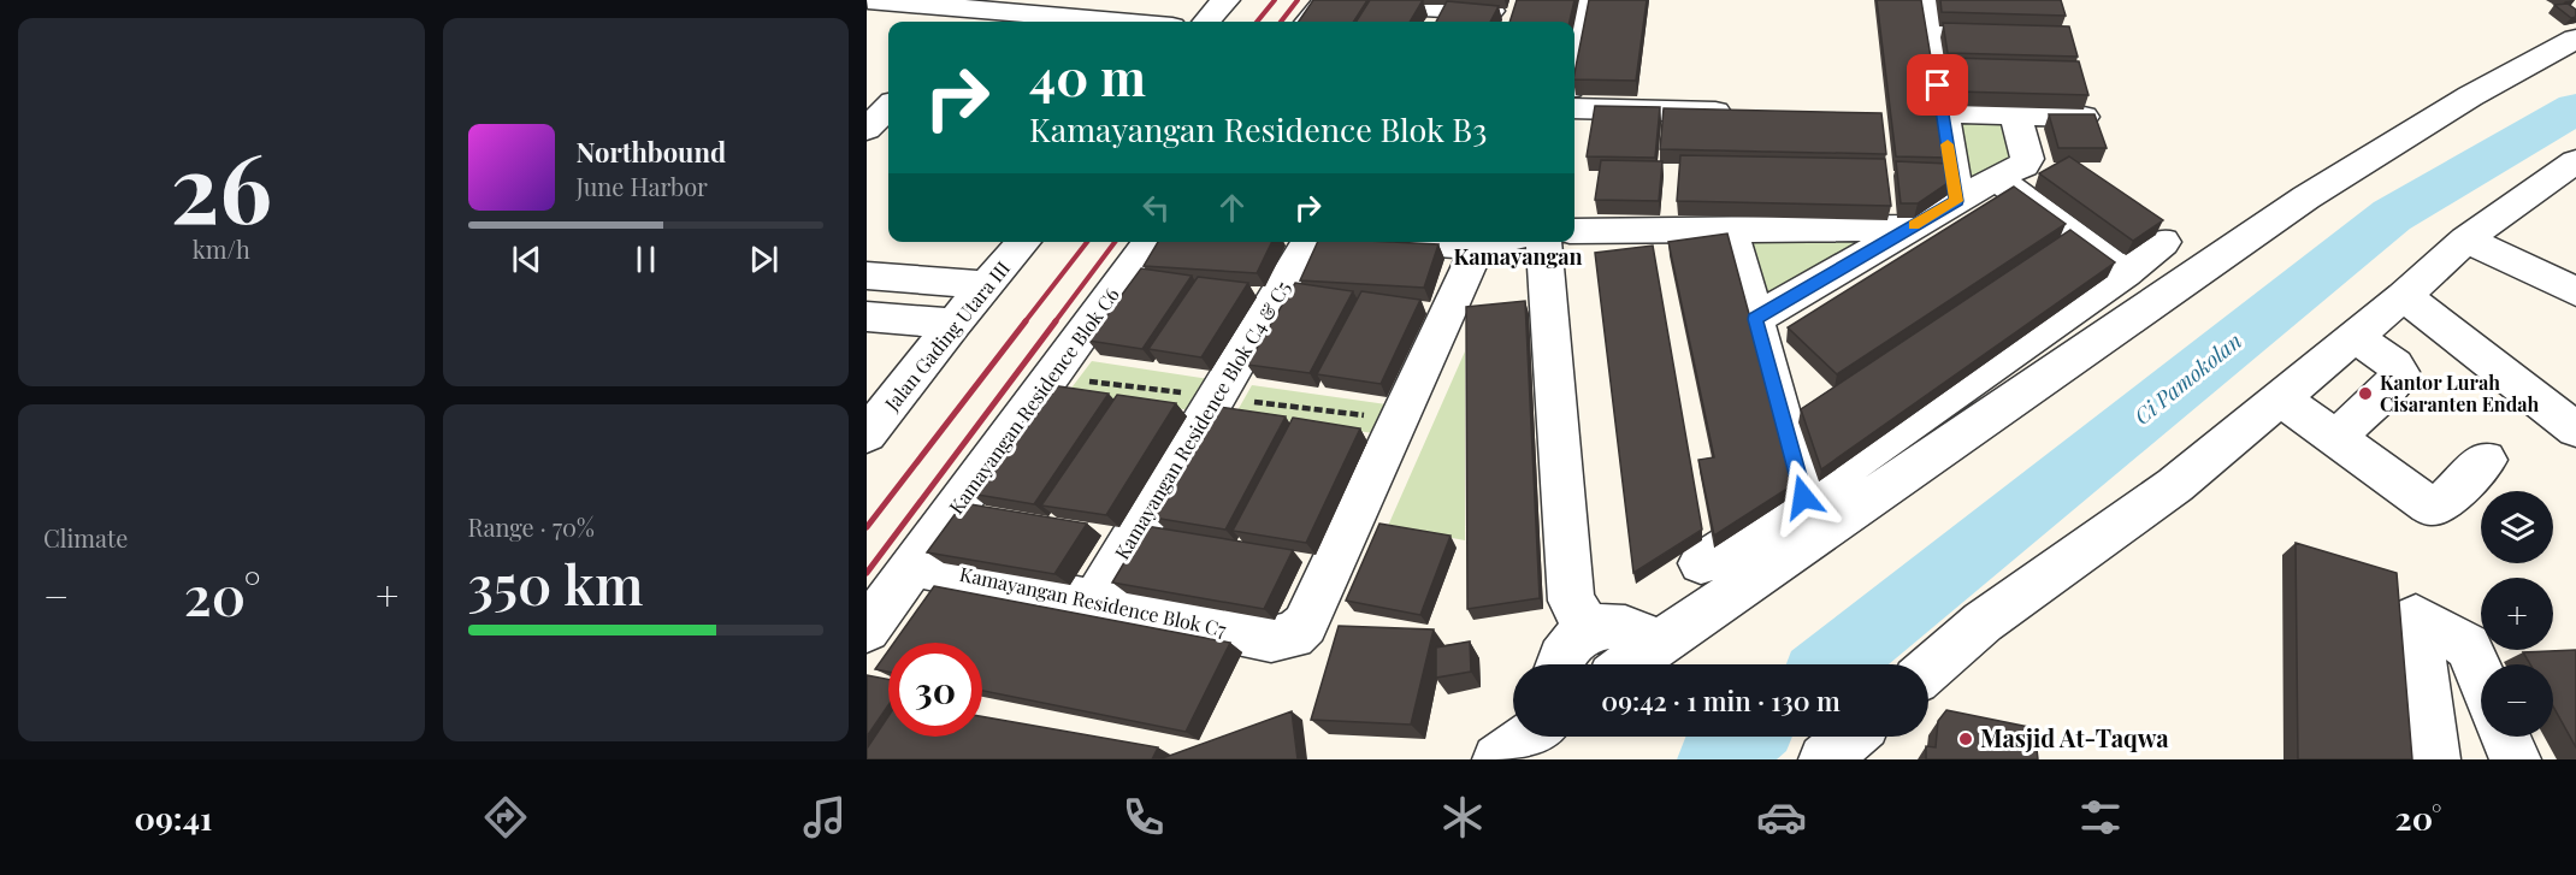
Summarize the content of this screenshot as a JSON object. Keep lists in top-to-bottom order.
{
  "streets": {
    "street": [
      "Jalan Gading Utara III",
      "Kamayangan Residence Blok C6",
      "Kamayangan Residence Blok C4 & C5",
      "Kamayangan Residence Blok C7"
    ]
  },
  "crossings": [
    ["Kamayangan Residence Blok C6", "Kamayangan Residence Blok C7"],
    ["Kamayangan Residence Blok C4 & C5", "Kamayangan Residence Blok C7"]
  ],
  "districts": ["Kamayangan"],
  "water": ["Ci Pamokolan"],
  "places": ["Kantor Lurah Cisaranten Endah", "Masjid At-Taqwa"],
  "page": {
    "tile": [
      ["26", "km/h"],
      "Climate",
      ["Range · 70%", "350 km"]
    ],
    "turn": ["40 m", "Kamayangan Residence Blok B3"],
    "song": ["Northbound", "June Harbor"],
    "map_buttons": ["+", "−"],
    "heat": ["−", "20°", "+"],
    "limit": "30",
    "trip": "09:42 · 1 min · 130 m",
    "tabs": ["09:41", "20°"]
  }
}
